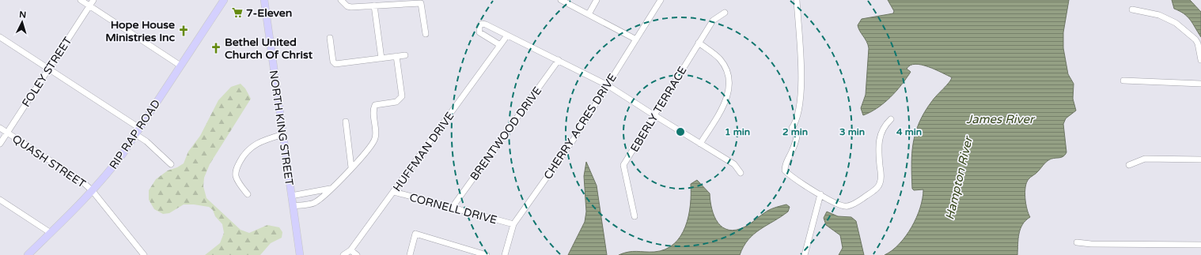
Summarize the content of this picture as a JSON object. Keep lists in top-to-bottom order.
{
  "streets": {
    "main road": ["NORTH KING STREET", "RIP RAP ROAD"],
    "street": [
      "FOLEY STREET",
      "EBERLY TERRACE",
      "CHERRY ACRES DRIVE",
      "BRENTWOOD DRIVE",
      "HUFFMAN DRIVE",
      "QUASH STREET",
      "CORNELL DRIVE"
    ]
  },
  "crossings": [
    ["FOLEY STREET", "QUASH STREET"],
    ["CHERRY ACRES DRIVE", "CORNELL DRIVE"],
    ["BRENTWOOD DRIVE", "CORNELL DRIVE"],
    ["RIP RAP ROAD", "QUASH STREET"],
    ["HUFFMAN DRIVE", "CORNELL DRIVE"]
  ],
  "water": ["James River", "Hampton River"],
  "places": {
    "supermarket": ["7-Eleven"],
    "church": ["Hope House Ministries Inc", "Bethel United Church Of Christ"]
  },
  "north": "top",
  "rings": [
    "1 min",
    "2 min",
    "3 min",
    "4 min"
  ]
}
